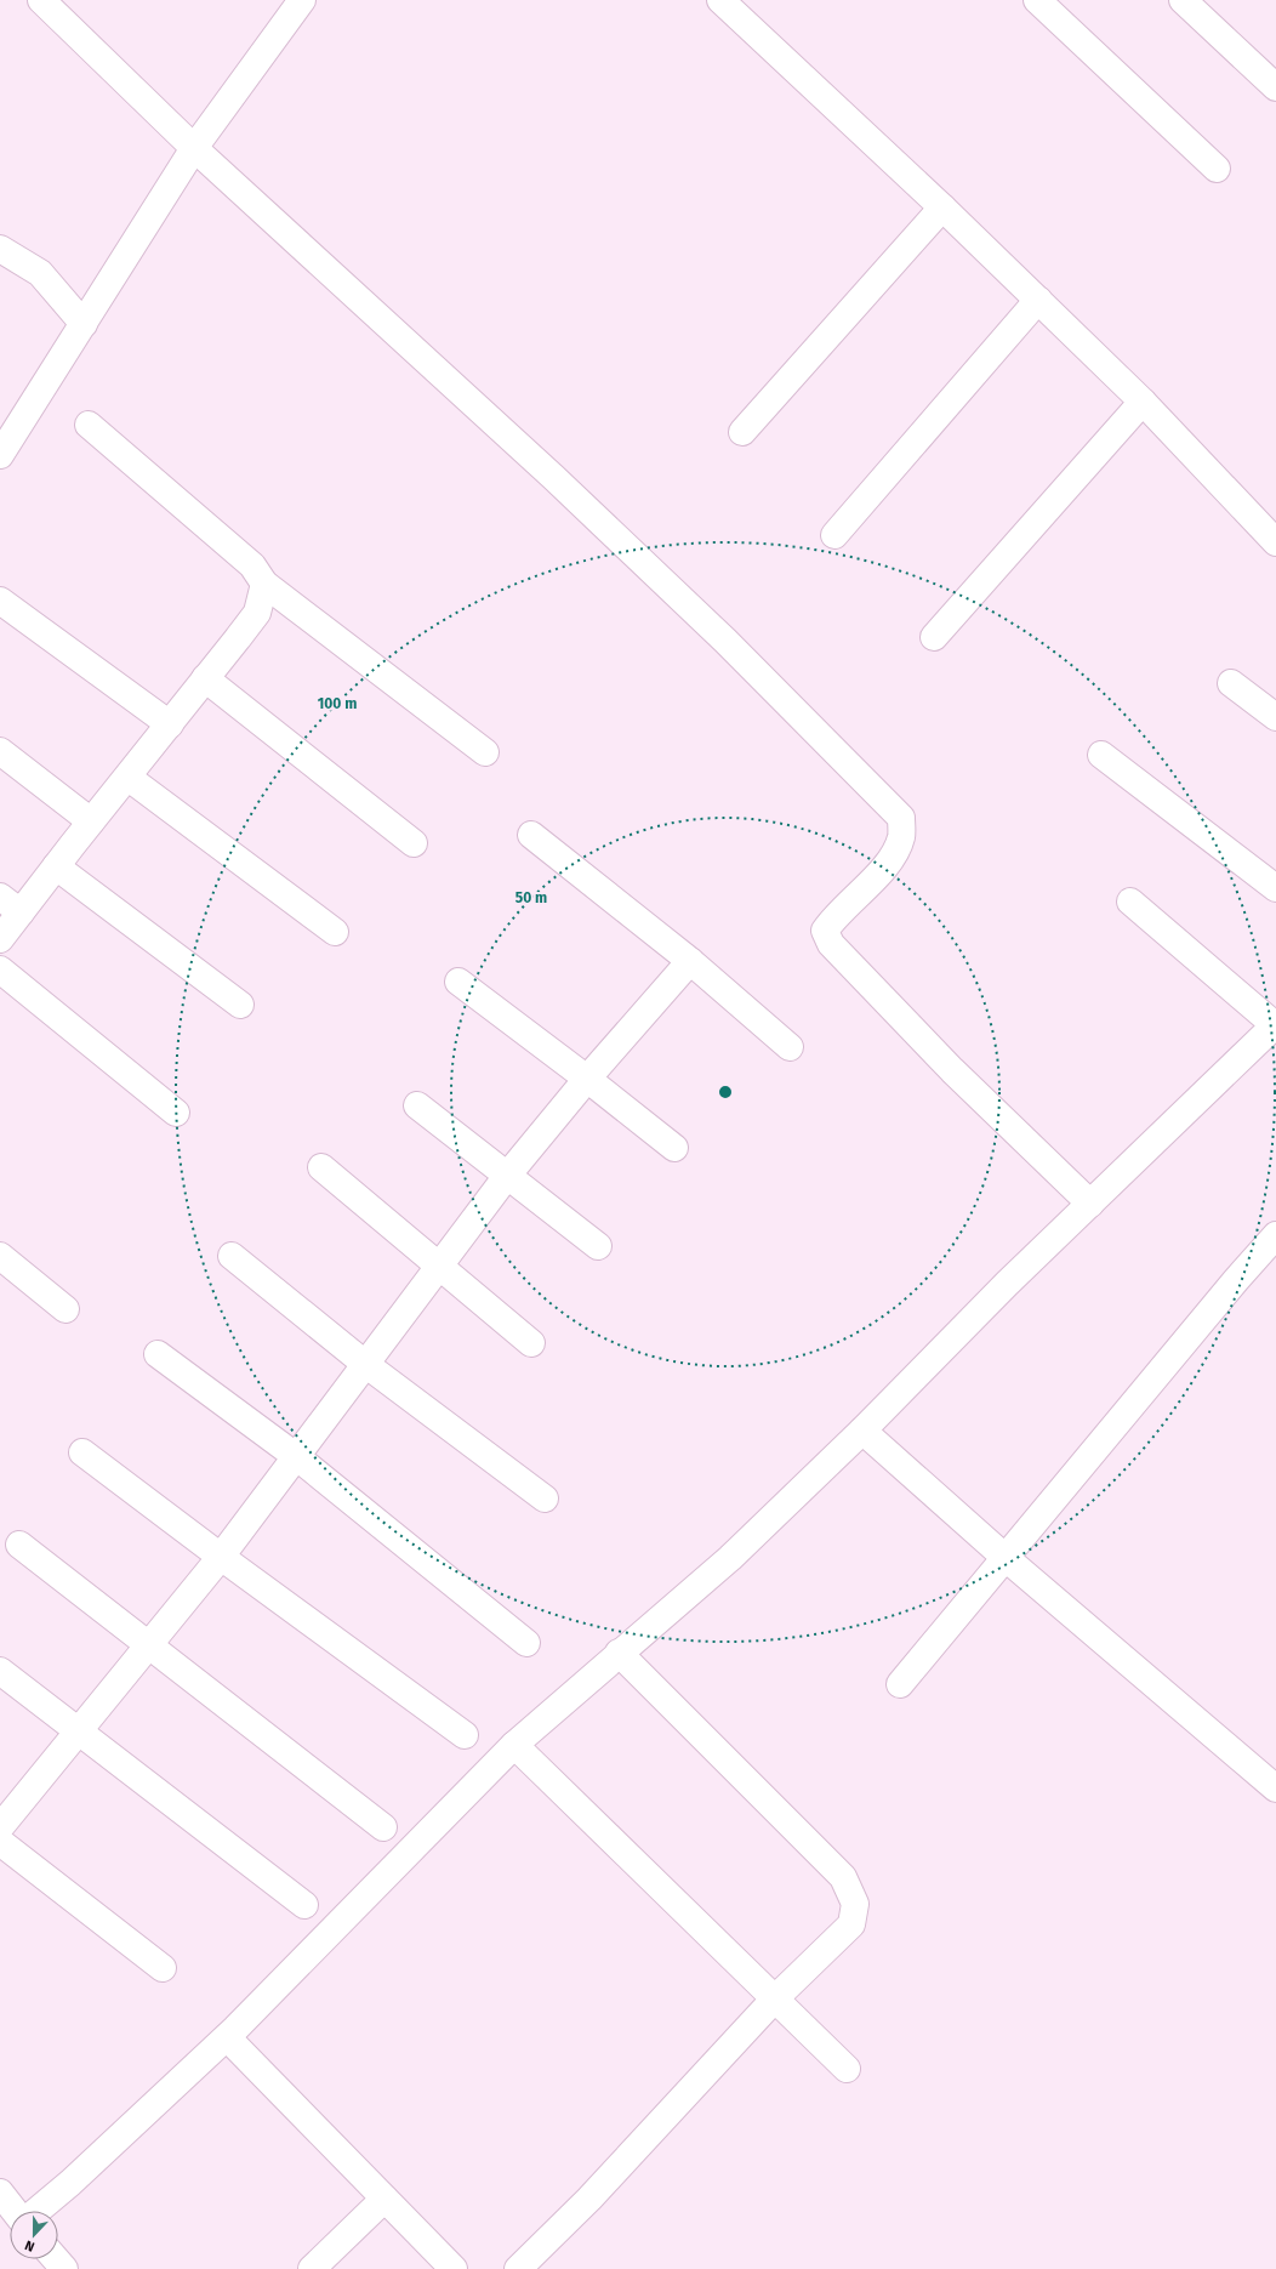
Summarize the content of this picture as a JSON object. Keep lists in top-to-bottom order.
{
  "north": "bottom",
  "rings": ["100 m", "50 m"]
}
